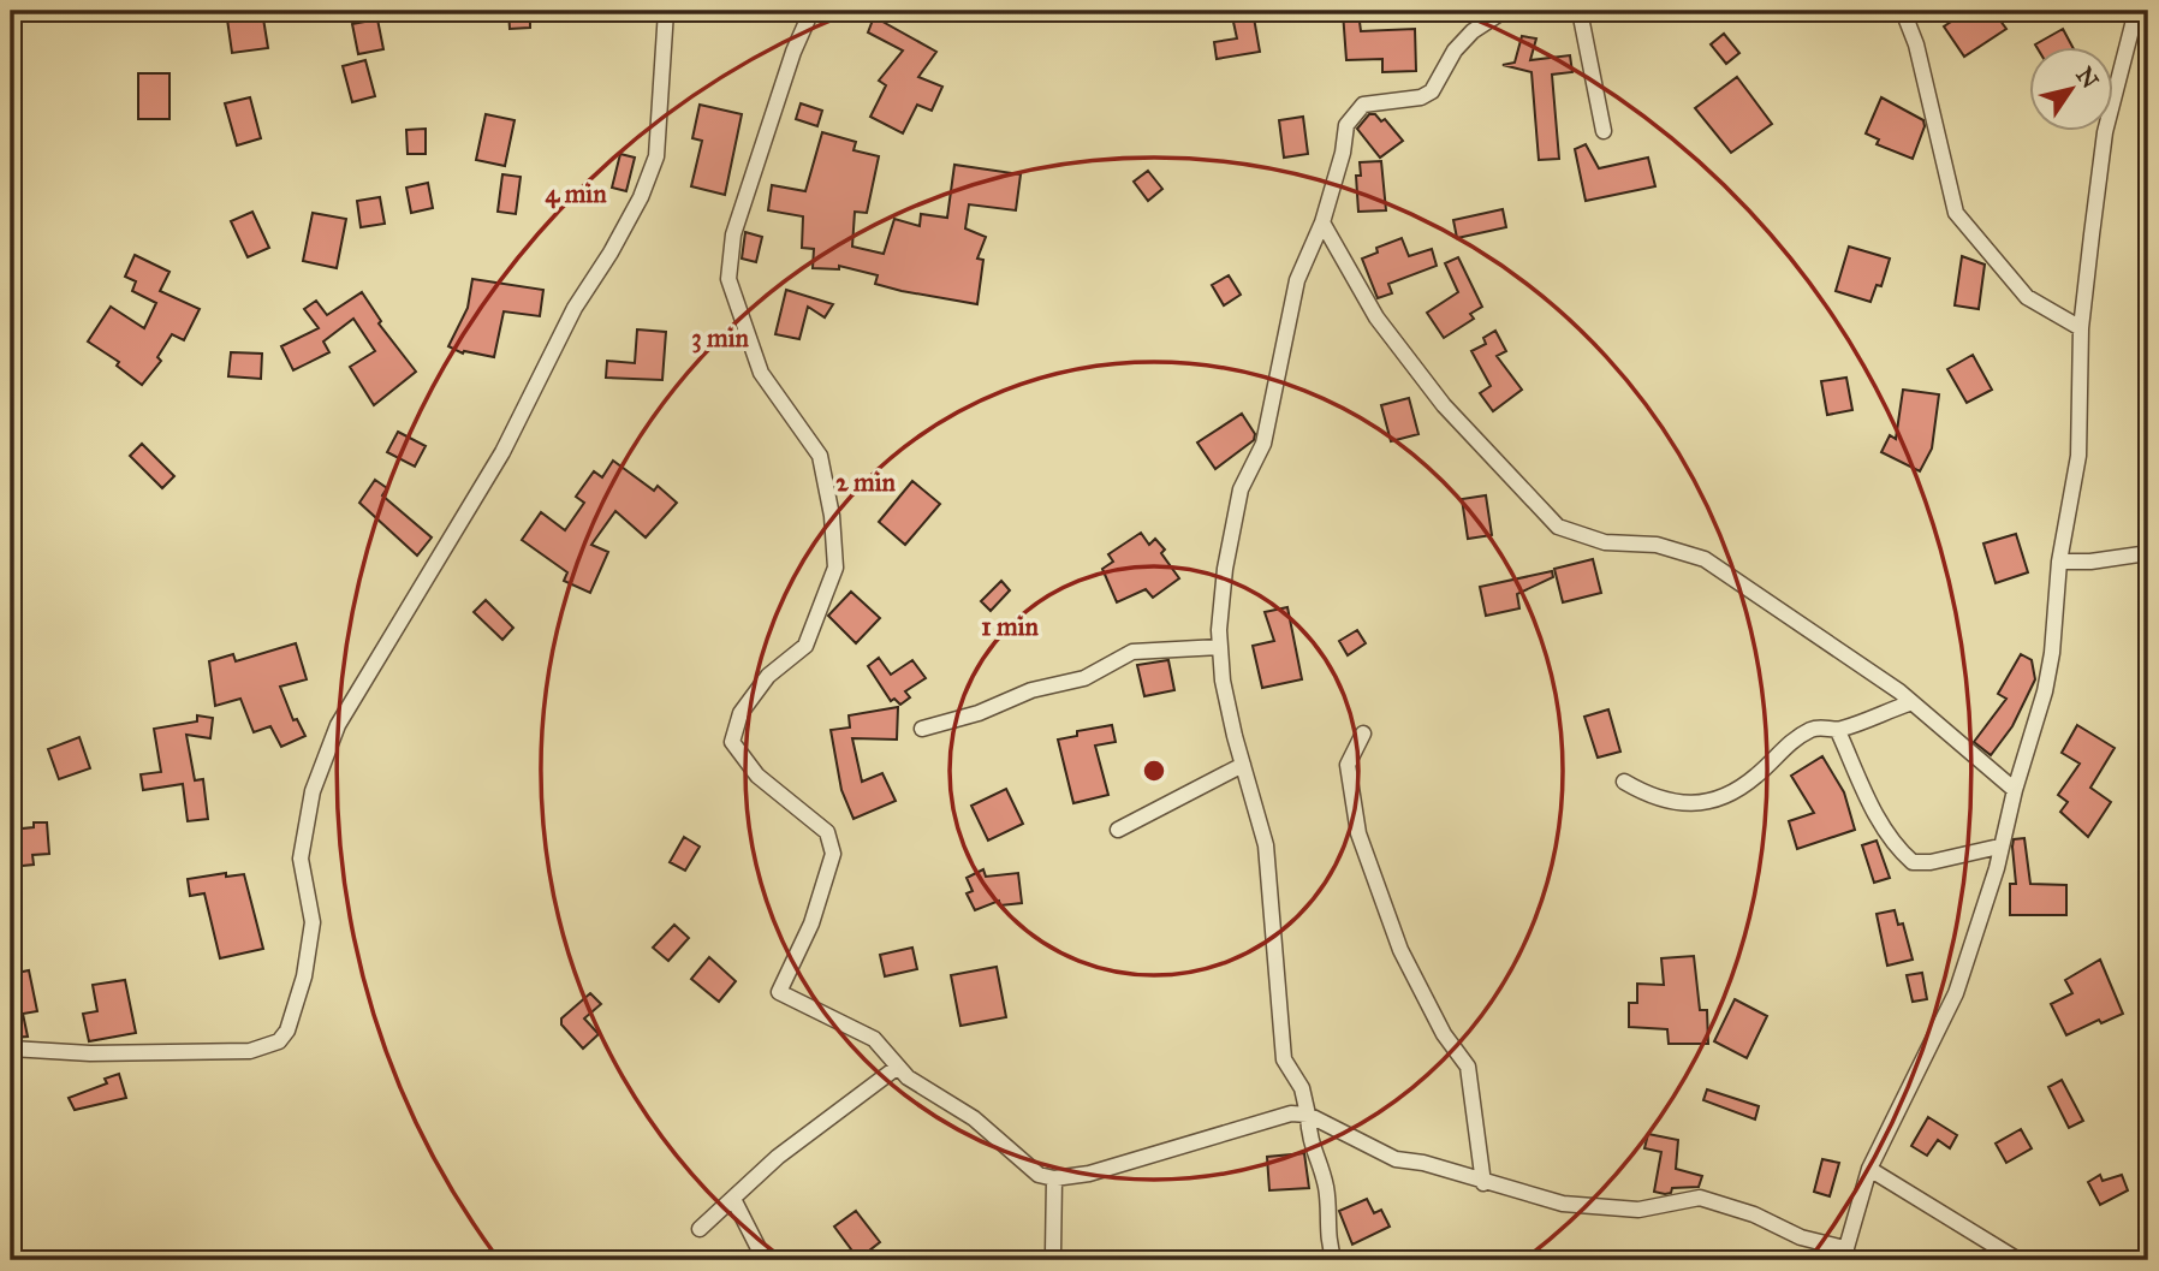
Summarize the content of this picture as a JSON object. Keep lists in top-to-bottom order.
{
  "north": "top right",
  "rings": [
    "4 min",
    "3 min",
    "2 min",
    "1 min"
  ]
}
